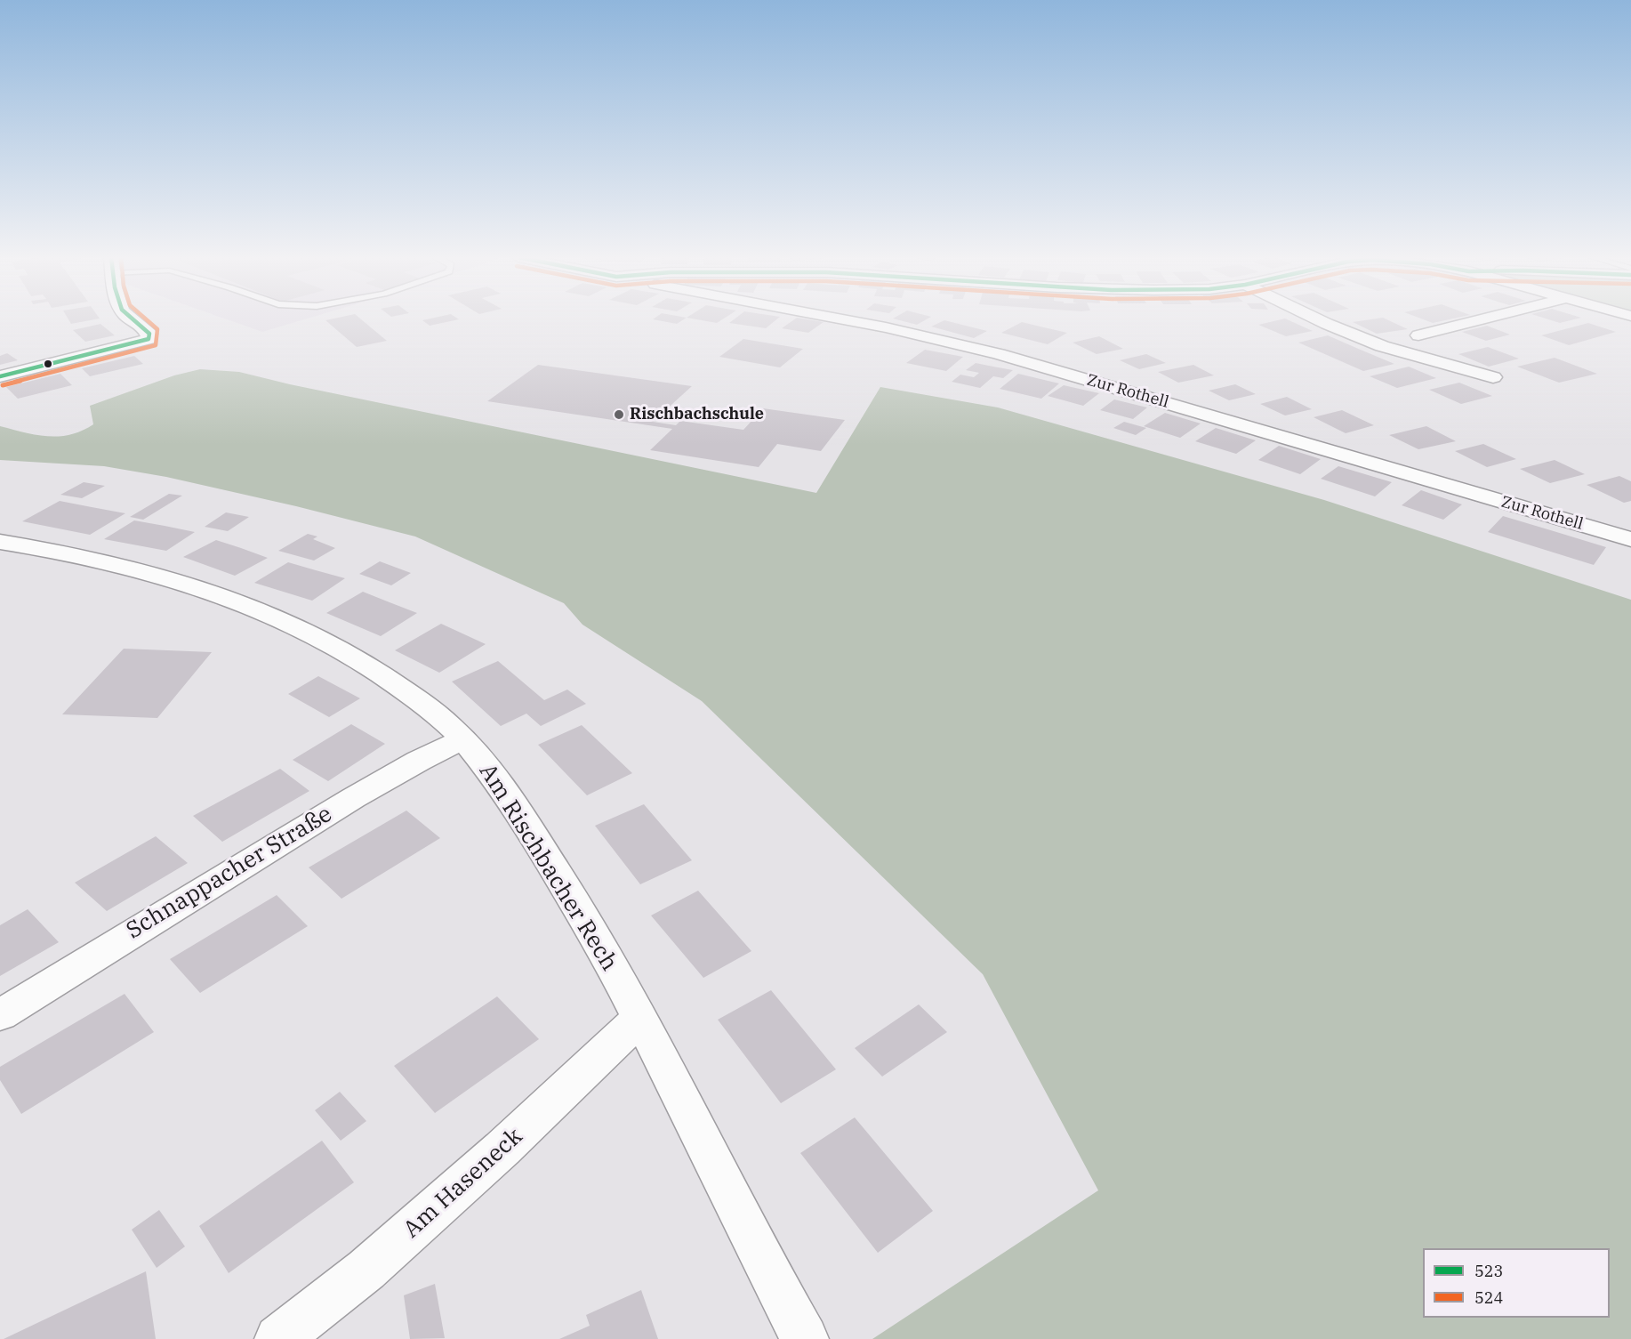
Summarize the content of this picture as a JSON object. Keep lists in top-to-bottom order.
{
  "streets": {
    "street": [
      "Zur Rothell",
      "Am Rischbacher Rech",
      "Schnappacher Straße",
      "Am Haseneck"
    ]
  },
  "crossings": [
    ["Am Rischbacher Rech", "Schnappacher Straße"],
    ["Am Rischbacher Rech", "Am Haseneck"]
  ],
  "places": ["Rischbachschule"],
  "lines": ["transit line 523", "transit line 524"],
  "legend": ["523", "524"]
}
